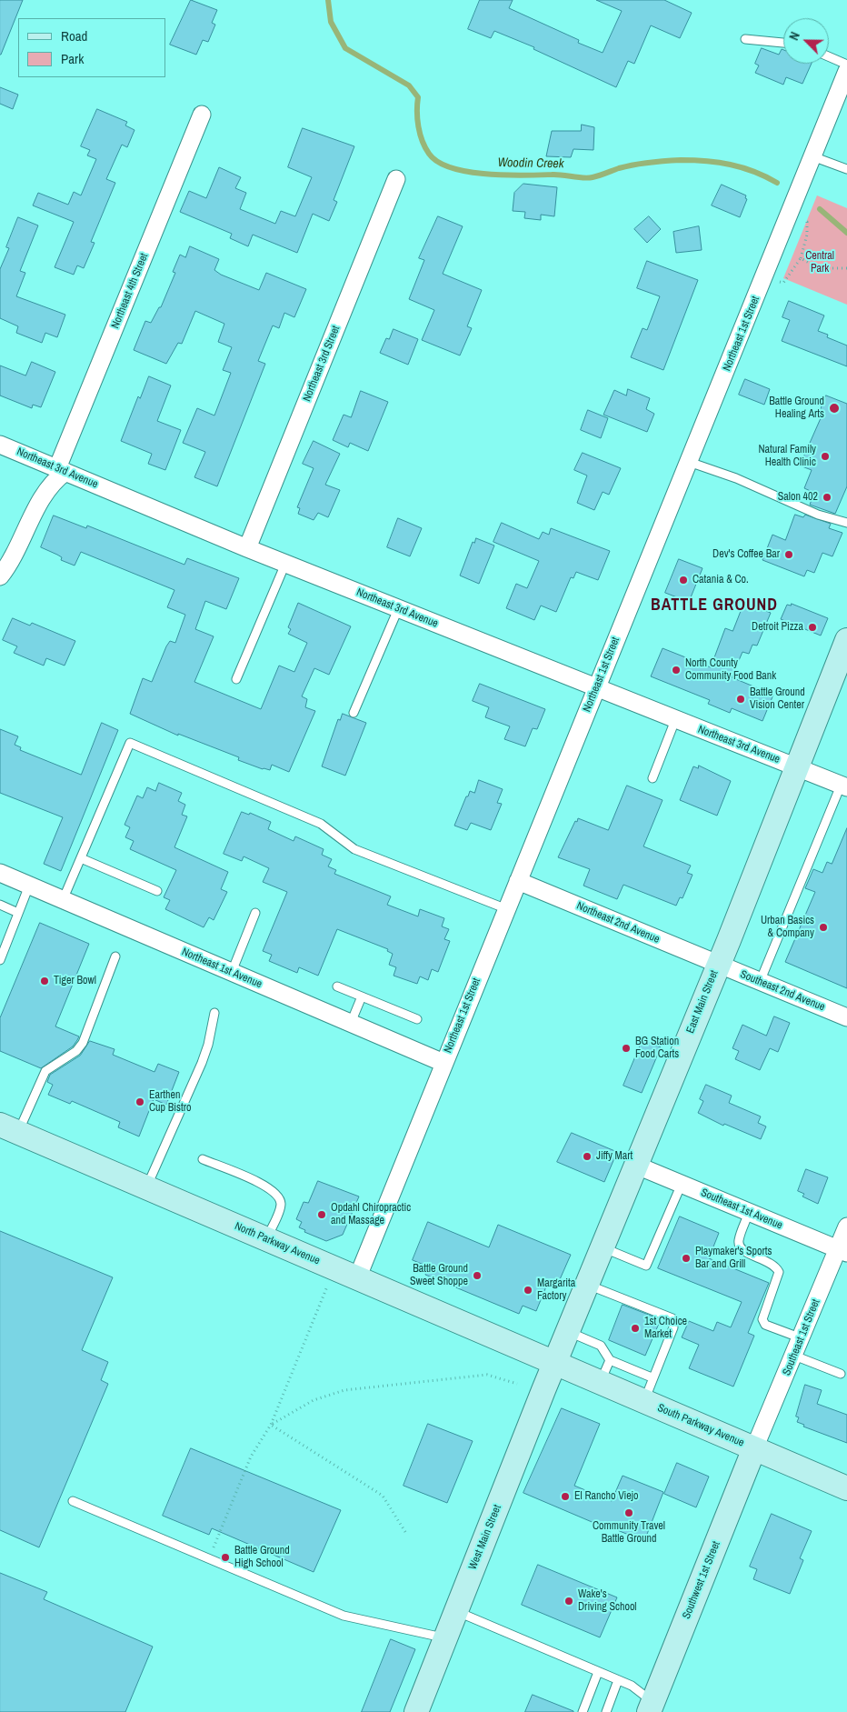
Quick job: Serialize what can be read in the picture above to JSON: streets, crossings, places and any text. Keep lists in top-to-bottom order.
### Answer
{
  "streets": {
    "main road": [
      "East Main Street",
      "North Parkway Avenue",
      "South Parkway Avenue",
      "West Main Street",
      "Southwest 1st Street"
    ],
    "street": [
      "Northeast 4th Street",
      "Northeast 1st Street",
      "Northeast 3rd Street",
      "Northeast 3rd Avenue",
      "Northeast 2nd Avenue",
      "Northeast 1st Avenue",
      "Southeast 2nd Avenue",
      "Southeast 1st Avenue",
      "Southeast 1st Street"
    ]
  },
  "crossings": [
    ["Northeast 4th Street", "Northeast 3rd Avenue"],
    ["Northeast 1st Street", "Northeast 3rd Avenue"],
    ["Northeast 1st Street", "Northeast 2nd Avenue"],
    ["Northeast 1st Street", "Northeast 1st Avenue"],
    ["Northeast 1st Street", "North Parkway Avenue"],
    ["Northeast 3rd Street", "Northeast 3rd Avenue"],
    ["Northeast 3rd Avenue", "East Main Street"],
    ["Northeast 2nd Avenue", "Southeast 2nd Avenue"],
    ["Northeast 2nd Avenue", "East Main Street"],
    ["Southeast 2nd Avenue", "East Main Street"],
    ["East Main Street", "Southeast 1st Avenue"],
    ["East Main Street", "North Parkway Avenue"],
    ["East Main Street", "South Parkway Avenue"],
    ["East Main Street", "West Main Street"],
    ["Southeast 1st Avenue", "Southeast 1st Street"],
    ["North Parkway Avenue", "South Parkway Avenue"],
    ["North Parkway Avenue", "West Main Street"],
    ["Southeast 1st Street", "South Parkway Avenue"],
    ["Southeast 1st Street", "Southwest 1st Street"],
    ["South Parkway Avenue", "West Main Street"],
    ["South Parkway Avenue", "Southwest 1st Street"]
  ],
  "districts": ["BATTLE GROUND"],
  "water": ["Woodin Creek"],
  "parks": ["Central Park"],
  "places": [
    "Battle Ground Healing Arts",
    "Natural Family Health Clinic",
    "Salon 402",
    "Dev's Coffee Bar",
    "Catania & Co.",
    "Detroit Pizza",
    "North County Community Food Bank",
    "Battle Ground Vision Center",
    "Urban Basics & Company",
    "Tiger Bowl",
    "BG Station Food Carts",
    "Earthen Cup Bistro",
    "Jiffy Mart",
    "Opdahl Chiropractic and Massage",
    "Playmaker's Sports Bar and Grill",
    "Battle Ground Sweet Shoppe",
    "Margarita Factory",
    "1st Choice Market",
    "El Rancho Viejo",
    "Community Travel Battle Ground",
    "Battle Ground High School",
    "Wake's Driving School"
  ],
  "legend": ["Road", "Park"],
  "north": "top left"
}
